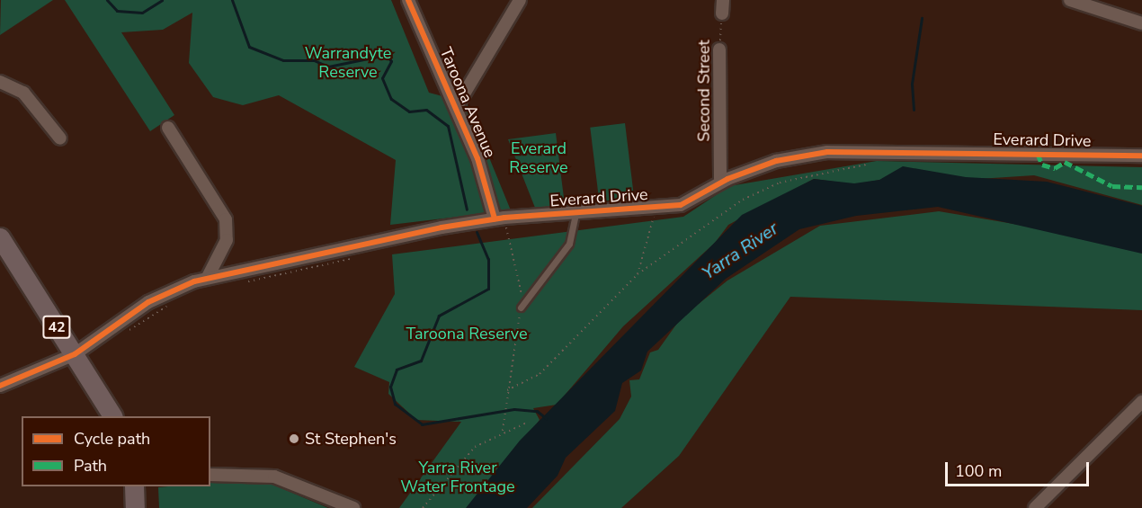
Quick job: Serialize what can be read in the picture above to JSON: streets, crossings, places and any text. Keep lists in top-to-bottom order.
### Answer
{
  "streets": {
    "main road": ["42"],
    "street": ["Second Street", "Taroona Avenue", "Everard Drive"]
  },
  "crossings": [
    ["Second Street", "Everard Drive"],
    ["Taroona Avenue", "Everard Drive"],
    ["Everard Drive", "42"]
  ],
  "water": ["Yarra River"],
  "parks": [
    "Warrandyte Reserve",
    "Everard Reserve",
    "Taroona Reserve",
    "Yarra River Water Frontage"
  ],
  "places": ["St Stephen's"],
  "legend": ["Cycle path", "Path"],
  "scale_bar": "100 m"
}
